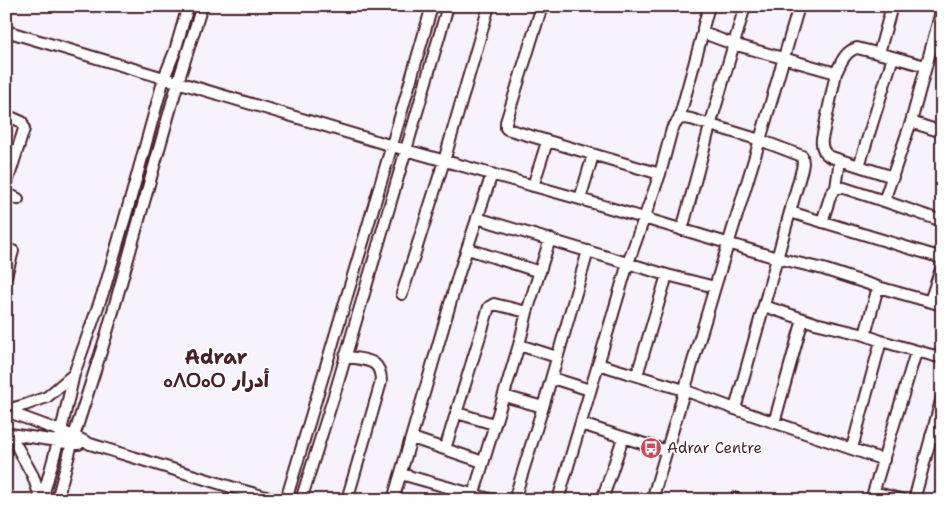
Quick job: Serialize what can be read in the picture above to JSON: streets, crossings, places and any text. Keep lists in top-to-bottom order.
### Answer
{
  "districts": ["Adrar ⴰⴷⵔⴰⵔ أدرار"],
  "places": {
    "bus stop": ["Adrar Centre"]
  }
}
